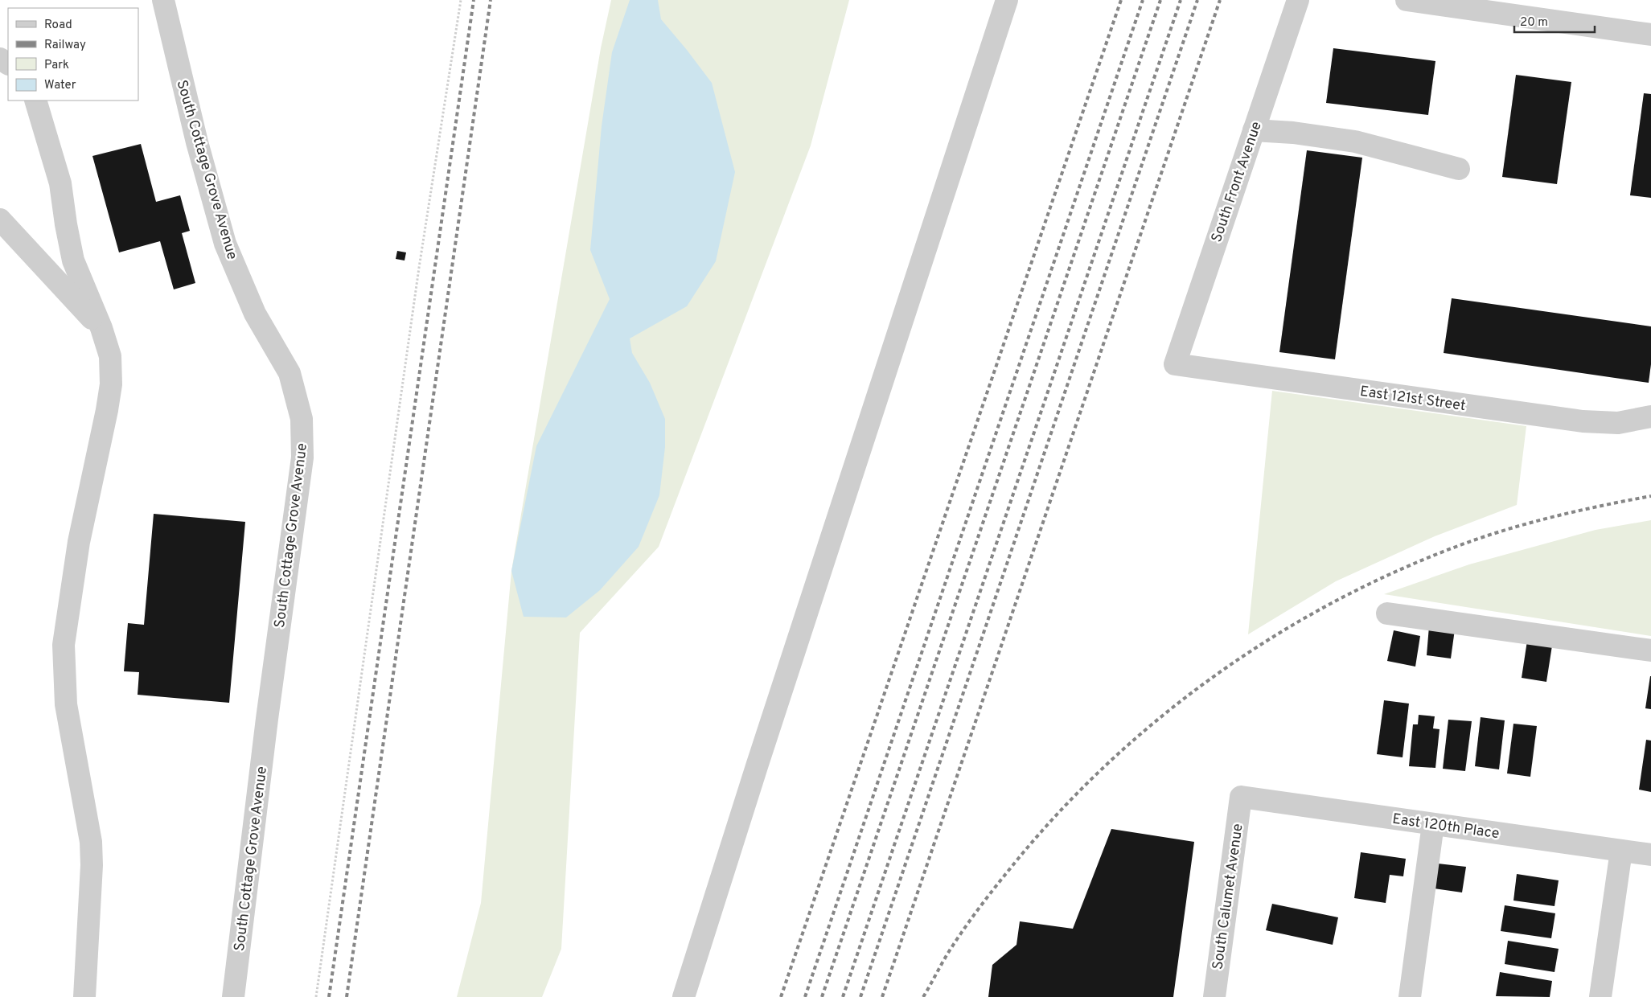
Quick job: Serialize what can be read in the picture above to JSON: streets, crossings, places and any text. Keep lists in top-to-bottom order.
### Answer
{
  "streets": {
    "street": [
      "South Cottage Grove Avenue",
      "South Front Avenue",
      "East 121st Street",
      "East 120th Place",
      "South Calumet Avenue"
    ]
  },
  "crossings": [
    ["South Front Avenue", "East 121st Street"],
    ["East 120th Place", "South Calumet Avenue"]
  ],
  "legend": [
    "Road",
    "Railway",
    "Park",
    "Water"
  ],
  "scale_bar": "20 m"
}
